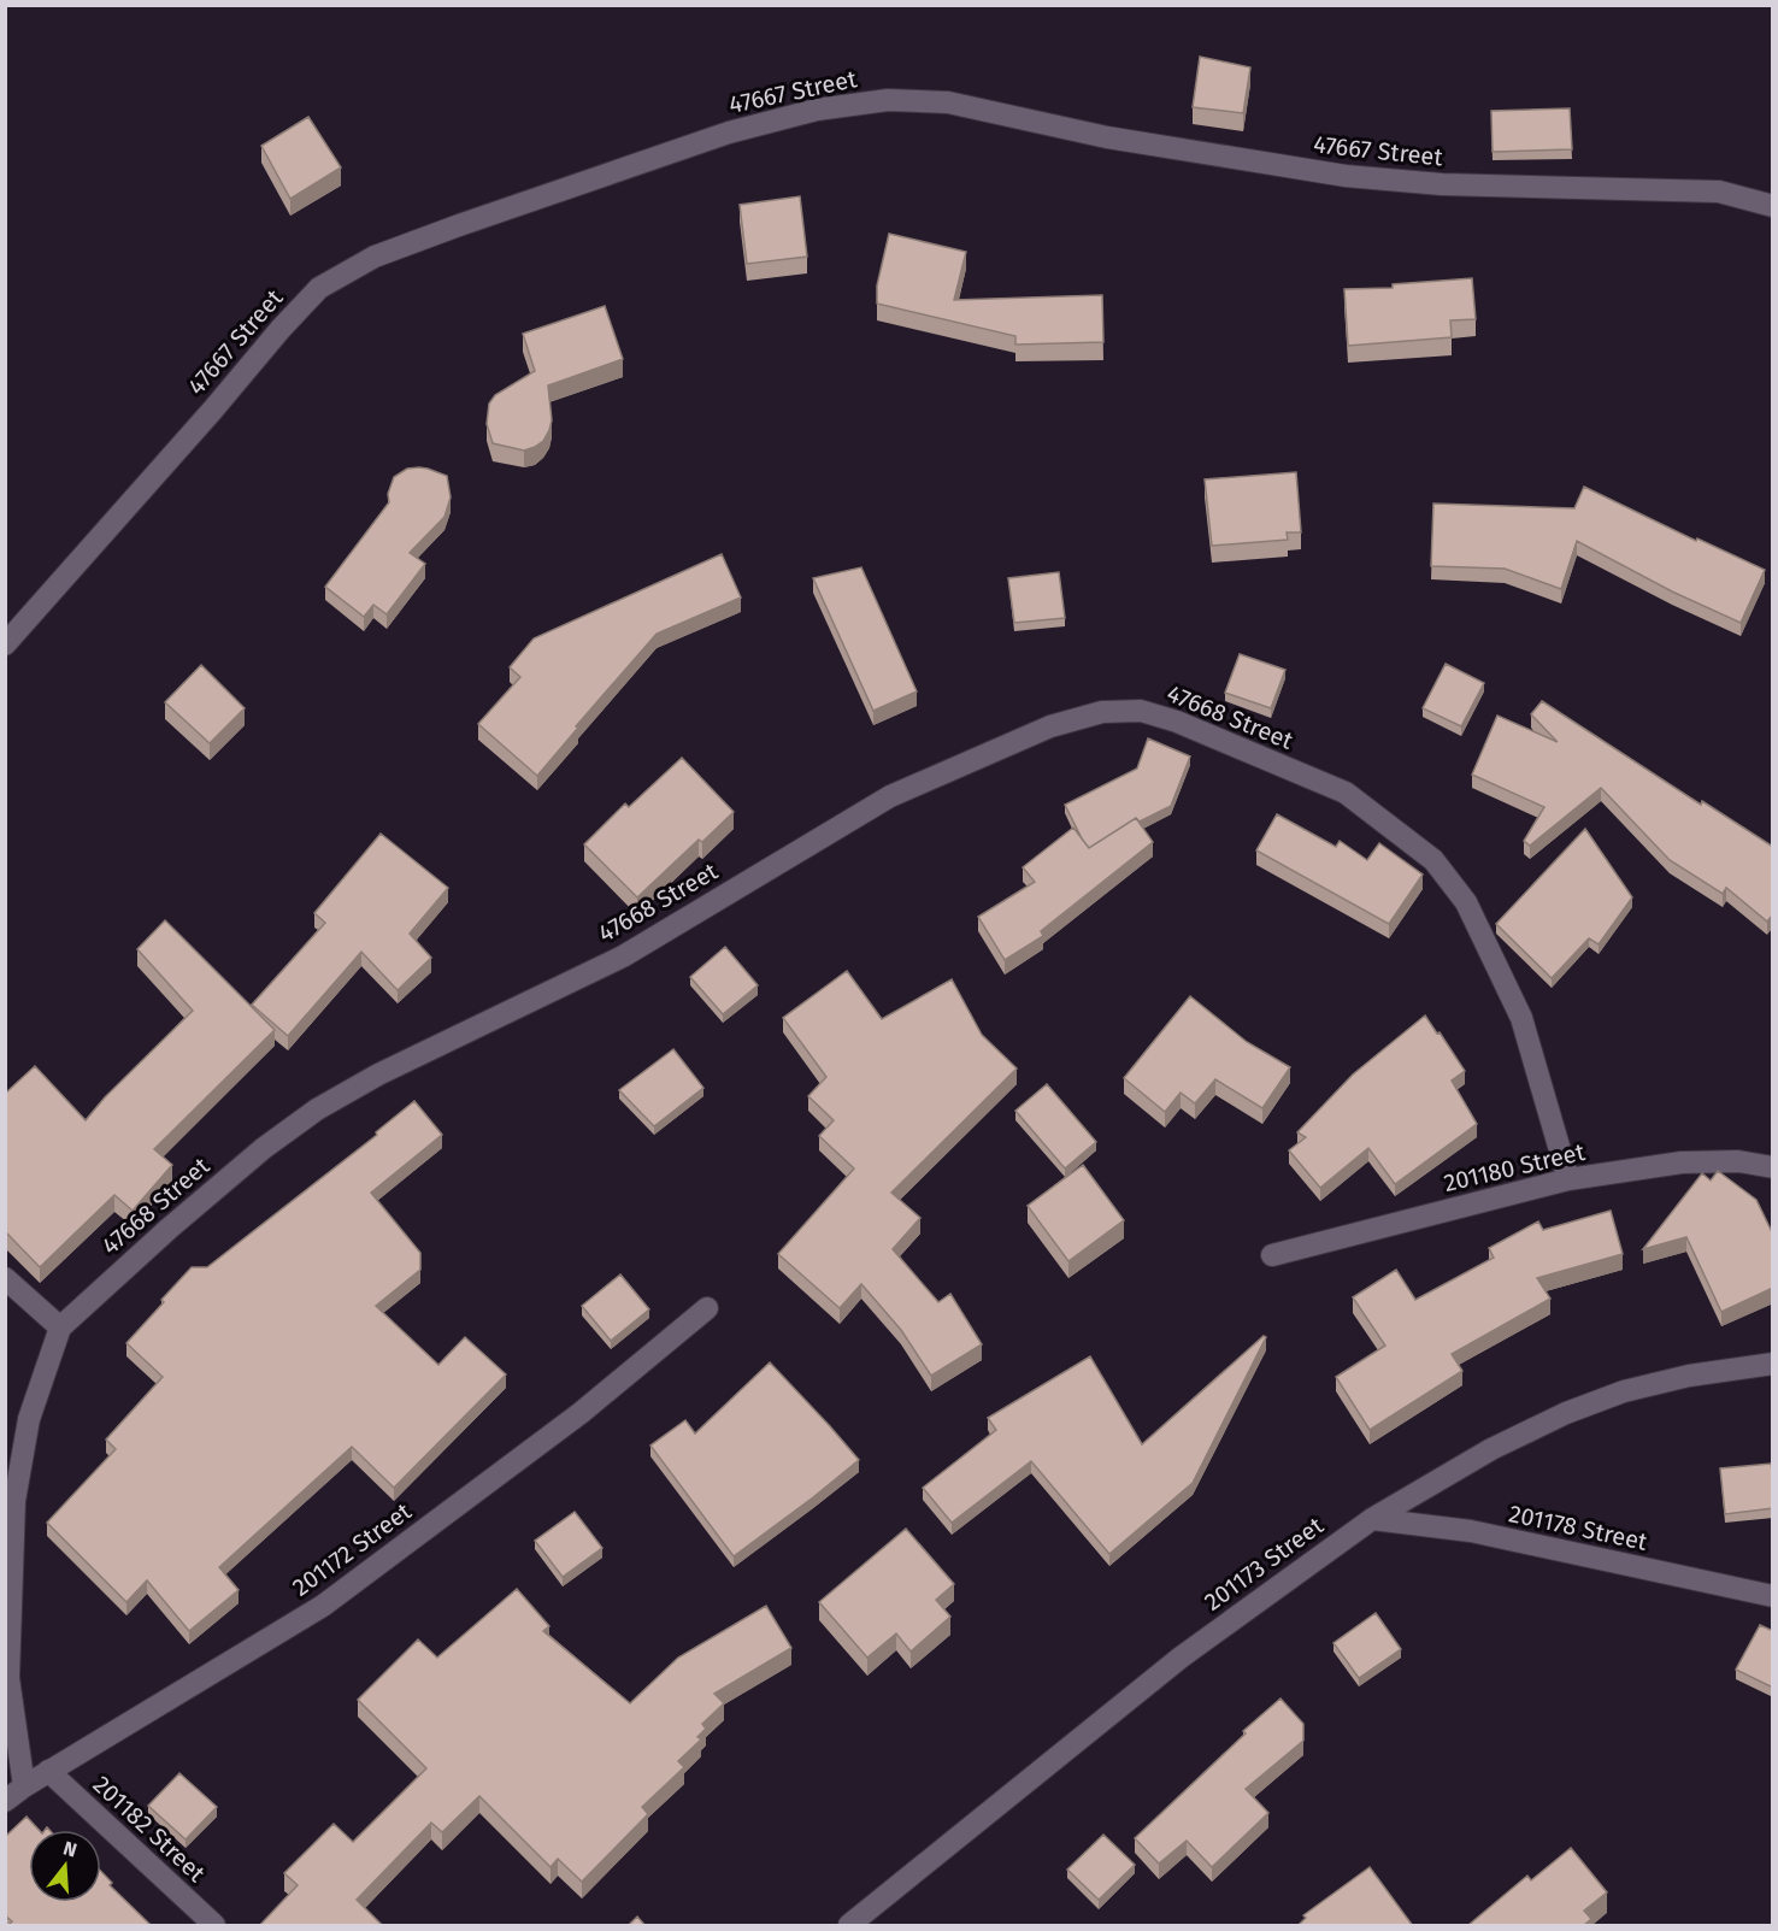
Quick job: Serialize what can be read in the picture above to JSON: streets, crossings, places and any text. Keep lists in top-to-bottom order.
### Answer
{
  "streets": {
    "street": [
      "47667 Street",
      "47668 Street",
      "201180 Street",
      "201178 Street",
      "201172 Street",
      "201173 Street",
      "201182 Street"
    ]
  },
  "crossings": [
    ["47668 Street", "201180 Street"],
    ["47668 Street", "201172 Street"],
    ["201178 Street", "201173 Street"],
    ["201172 Street", "201182 Street"]
  ],
  "north": "top"
}
